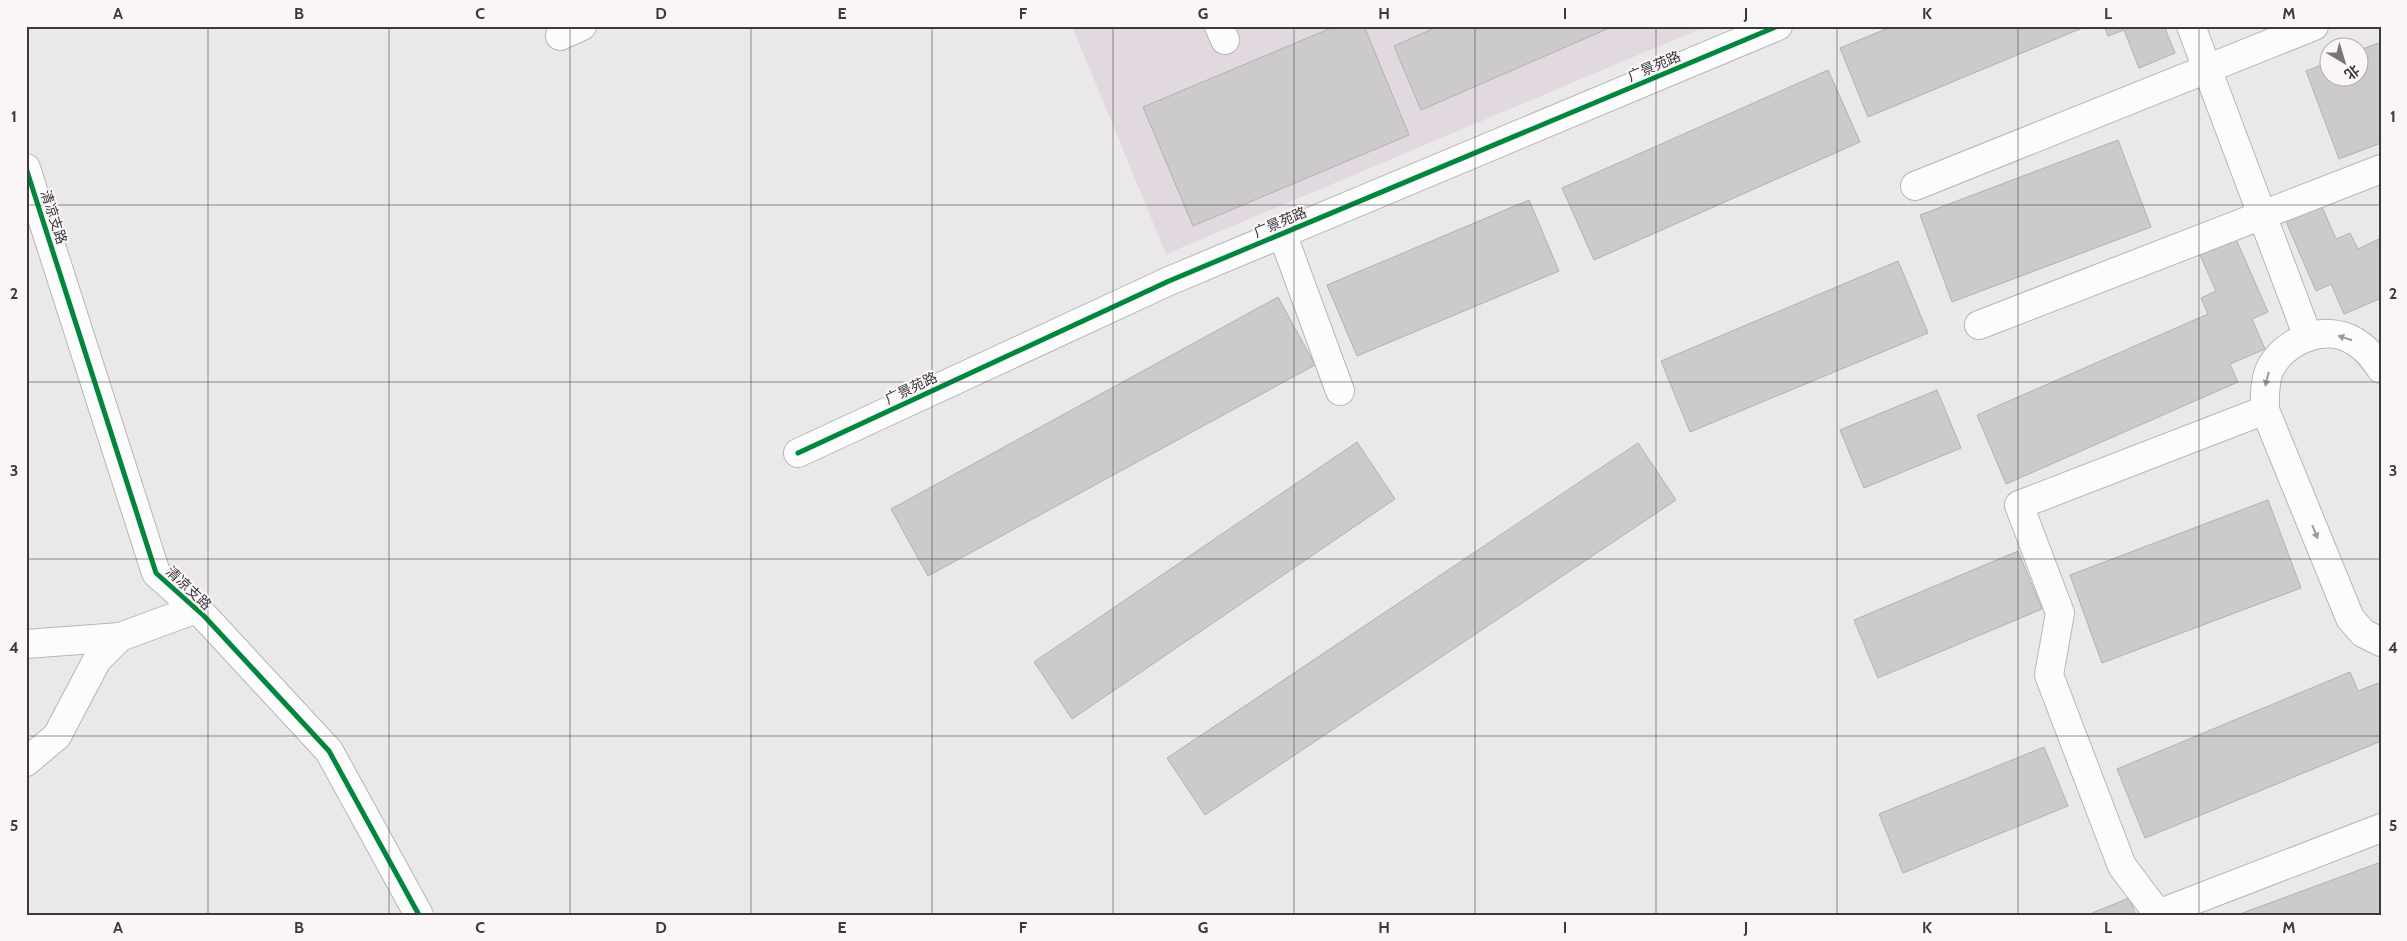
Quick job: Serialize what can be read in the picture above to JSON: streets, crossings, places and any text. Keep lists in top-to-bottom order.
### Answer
{
  "streets": {
    "street": ["广景苑路", "清凉支路"]
  },
  "north": "bottom right",
  "grid": {
    "columns": [
      "A",
      "B",
      "C",
      "D",
      "E",
      "F",
      "G",
      "H",
      "I",
      "J",
      "K",
      "L",
      "M"
    ],
    "rows": [
      "1",
      "2",
      "3",
      "4",
      "5"
    ]
  }
}
